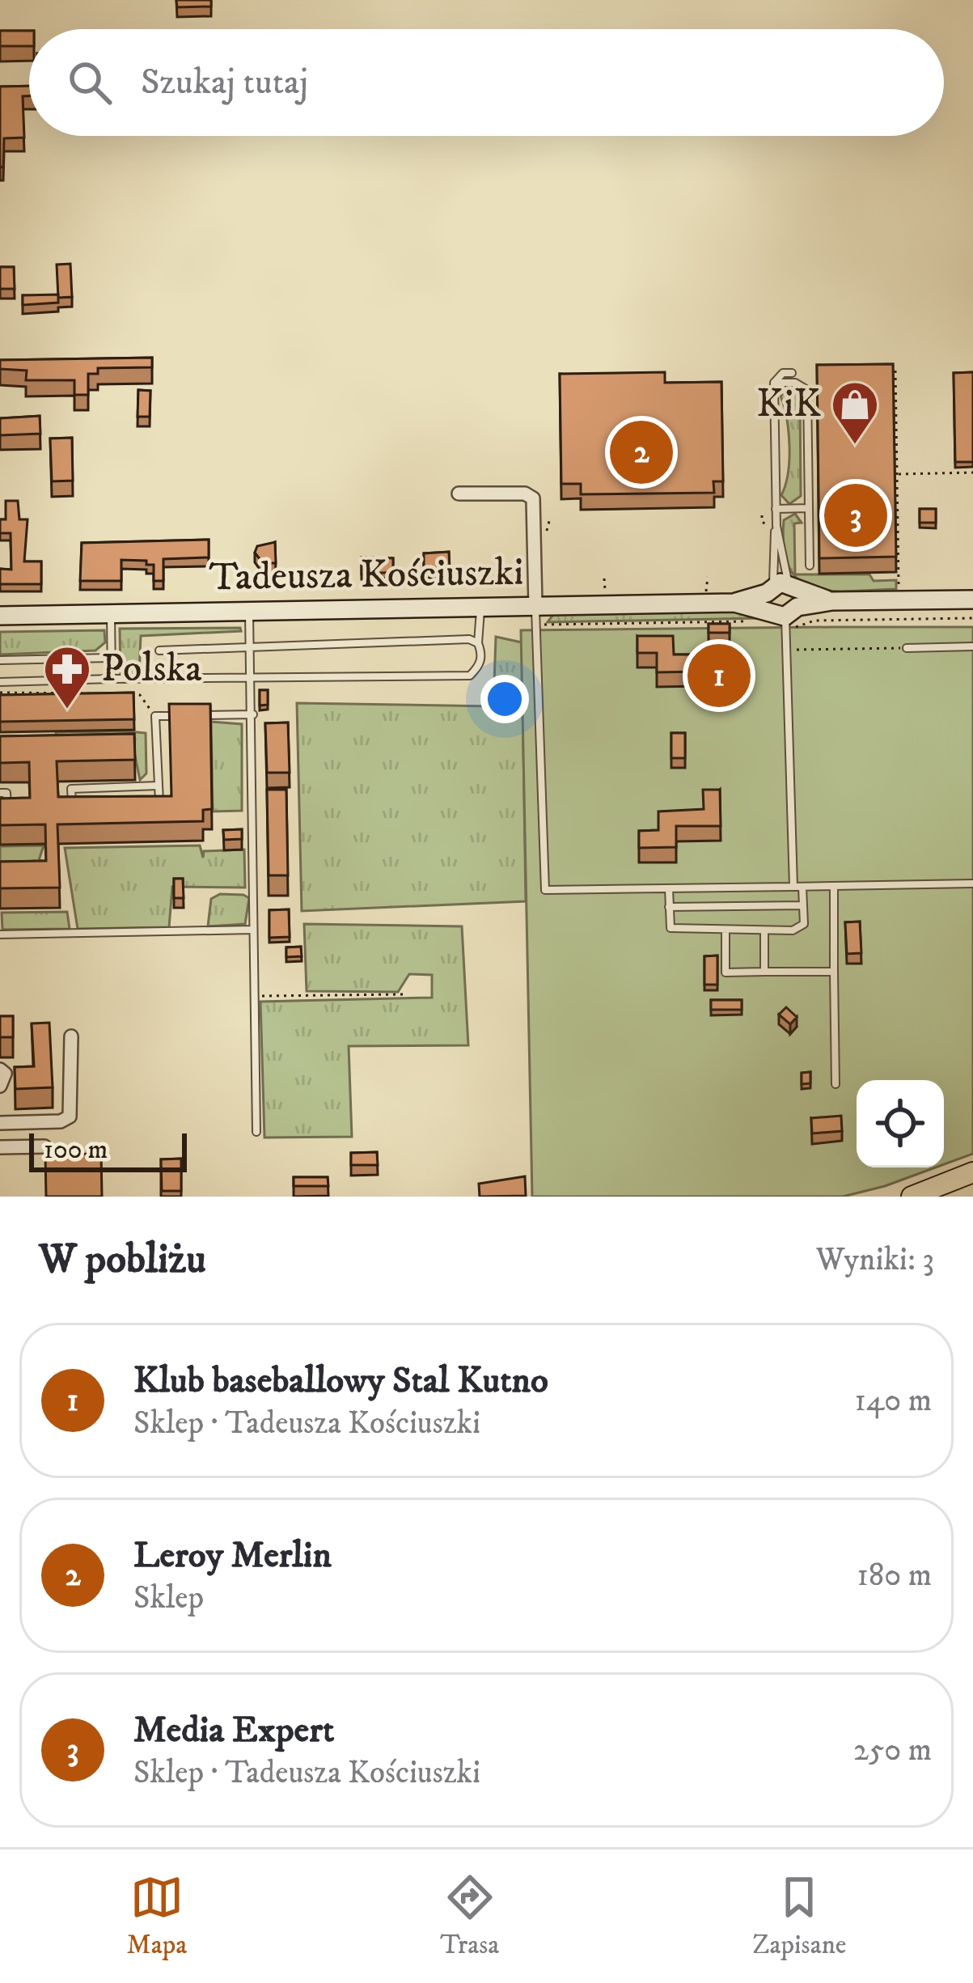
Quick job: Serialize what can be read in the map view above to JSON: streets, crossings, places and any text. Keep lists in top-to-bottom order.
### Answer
{
  "streets": {
    "street": ["Tadeusza Kościuszki"]
  },
  "places": {
    "shop": ["KiK"],
    "pharmacy": ["Polska"]
  },
  "scale_bar": "100 m",
  "page": {
    "search": "Szukaj tutaj",
    "pins": ["2", "3", "1"],
    "scale": "100 m",
    "heading": ["W pobliżu", "Wyniki: 3"],
    "list": [
      {
        "mark": "1",
        "name": "Klub baseballowy Stal Kutno",
        "note": "Sklep · Tadeusza Kościuszki",
        "value": "140 m"
      },
      {
        "mark": "2",
        "name": "Leroy Merlin",
        "note": "Sklep",
        "value": "180 m"
      },
      {
        "mark": "3",
        "name": "Media Expert",
        "note": "Sklep · Tadeusza Kościuszki",
        "value": "250 m"
      }
    ],
    "nav": ["Mapa", "Trasa", "Zapisane"]
  }
}
